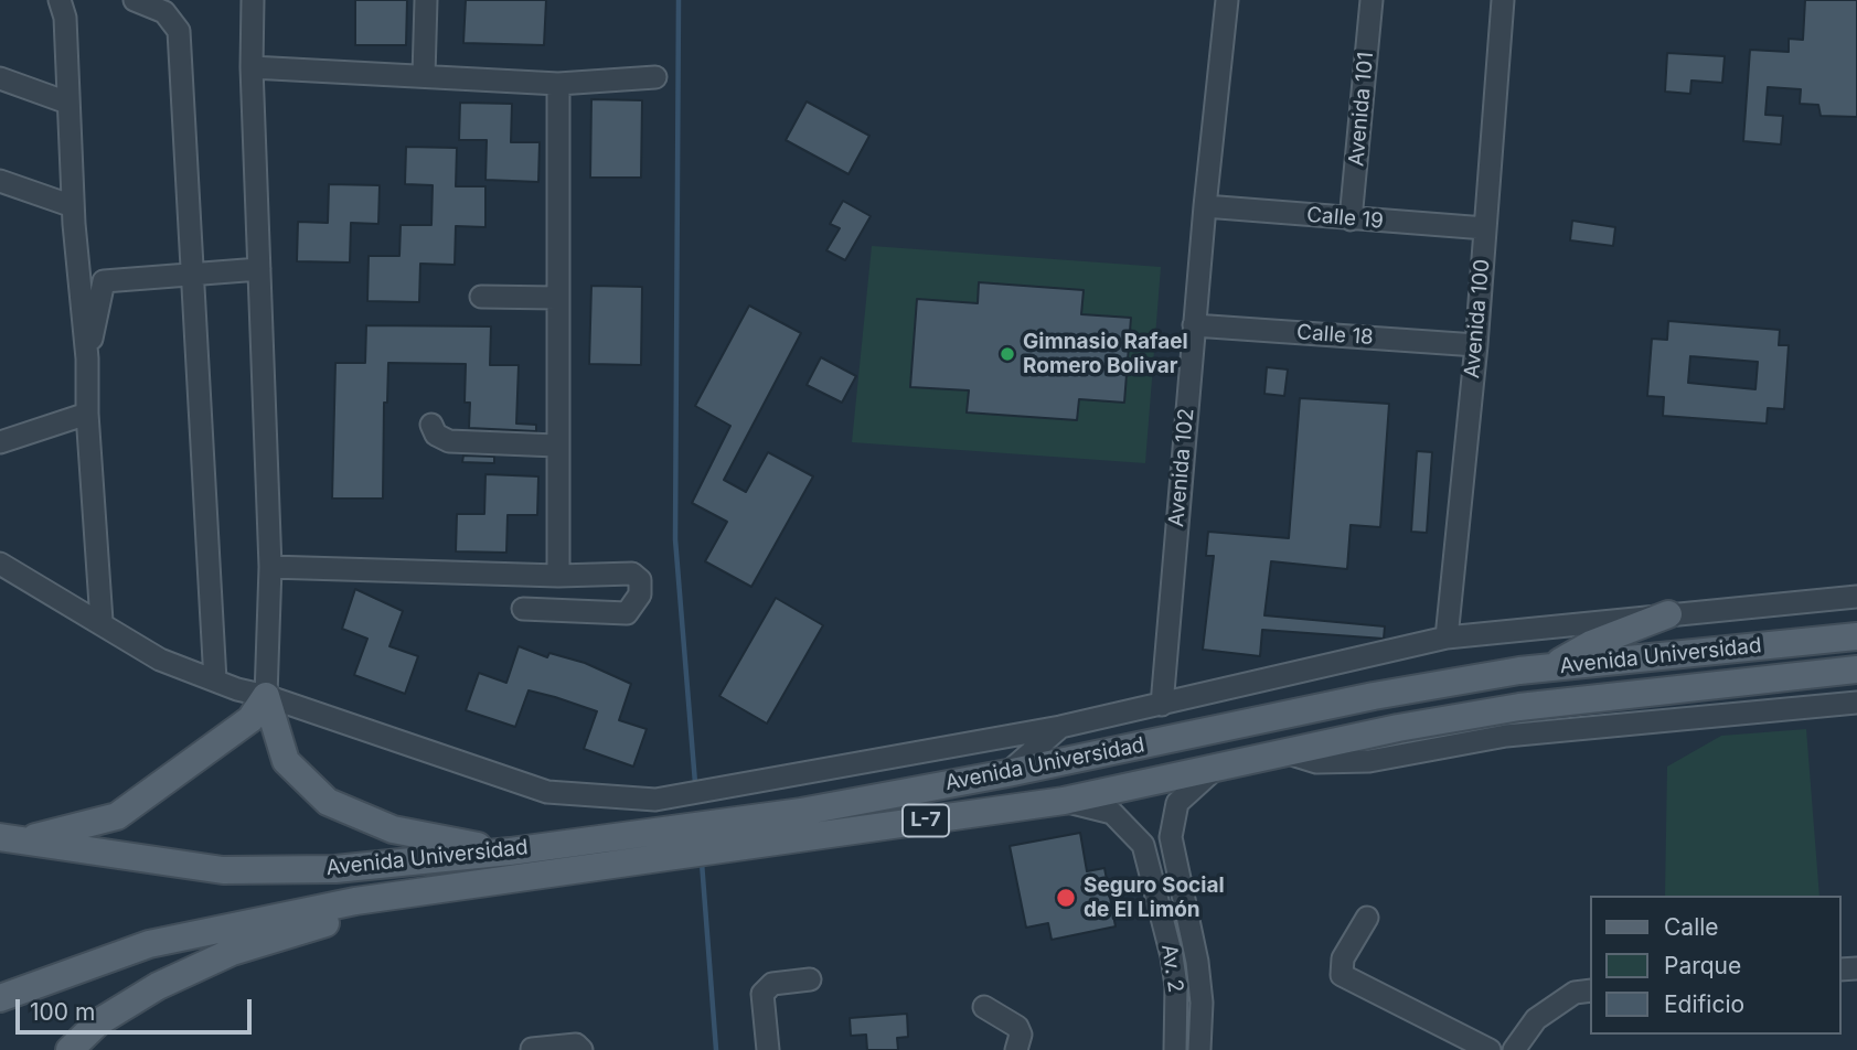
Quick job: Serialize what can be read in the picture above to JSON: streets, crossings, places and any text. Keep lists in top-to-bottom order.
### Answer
{
  "streets": {
    "main road": ["Avenida Universidad", "L-7"],
    "street": [
      "Avenida 101",
      "Calle 19",
      "Avenida 100",
      "Calle 18",
      "Avenida 102",
      "Av. 2"
    ]
  },
  "crossings": [
    ["Avenida 101", "Calle 19"],
    ["Calle 19", "Avenida 100"],
    ["Calle 19", "Avenida 102"],
    ["Avenida 100", "Calle 18"],
    ["Avenida 100", "Avenida Universidad"],
    ["Calle 18", "Avenida 102"],
    ["Avenida 102", "Avenida Universidad"],
    ["Avenida Universidad", "Av. 2"]
  ],
  "places": ["Gimnasio Rafael Romero Bolivar", "Seguro Social de El Limón"],
  "legend": ["Calle", "Parque", "Edificio"],
  "scale_bar": "100 m"
}
